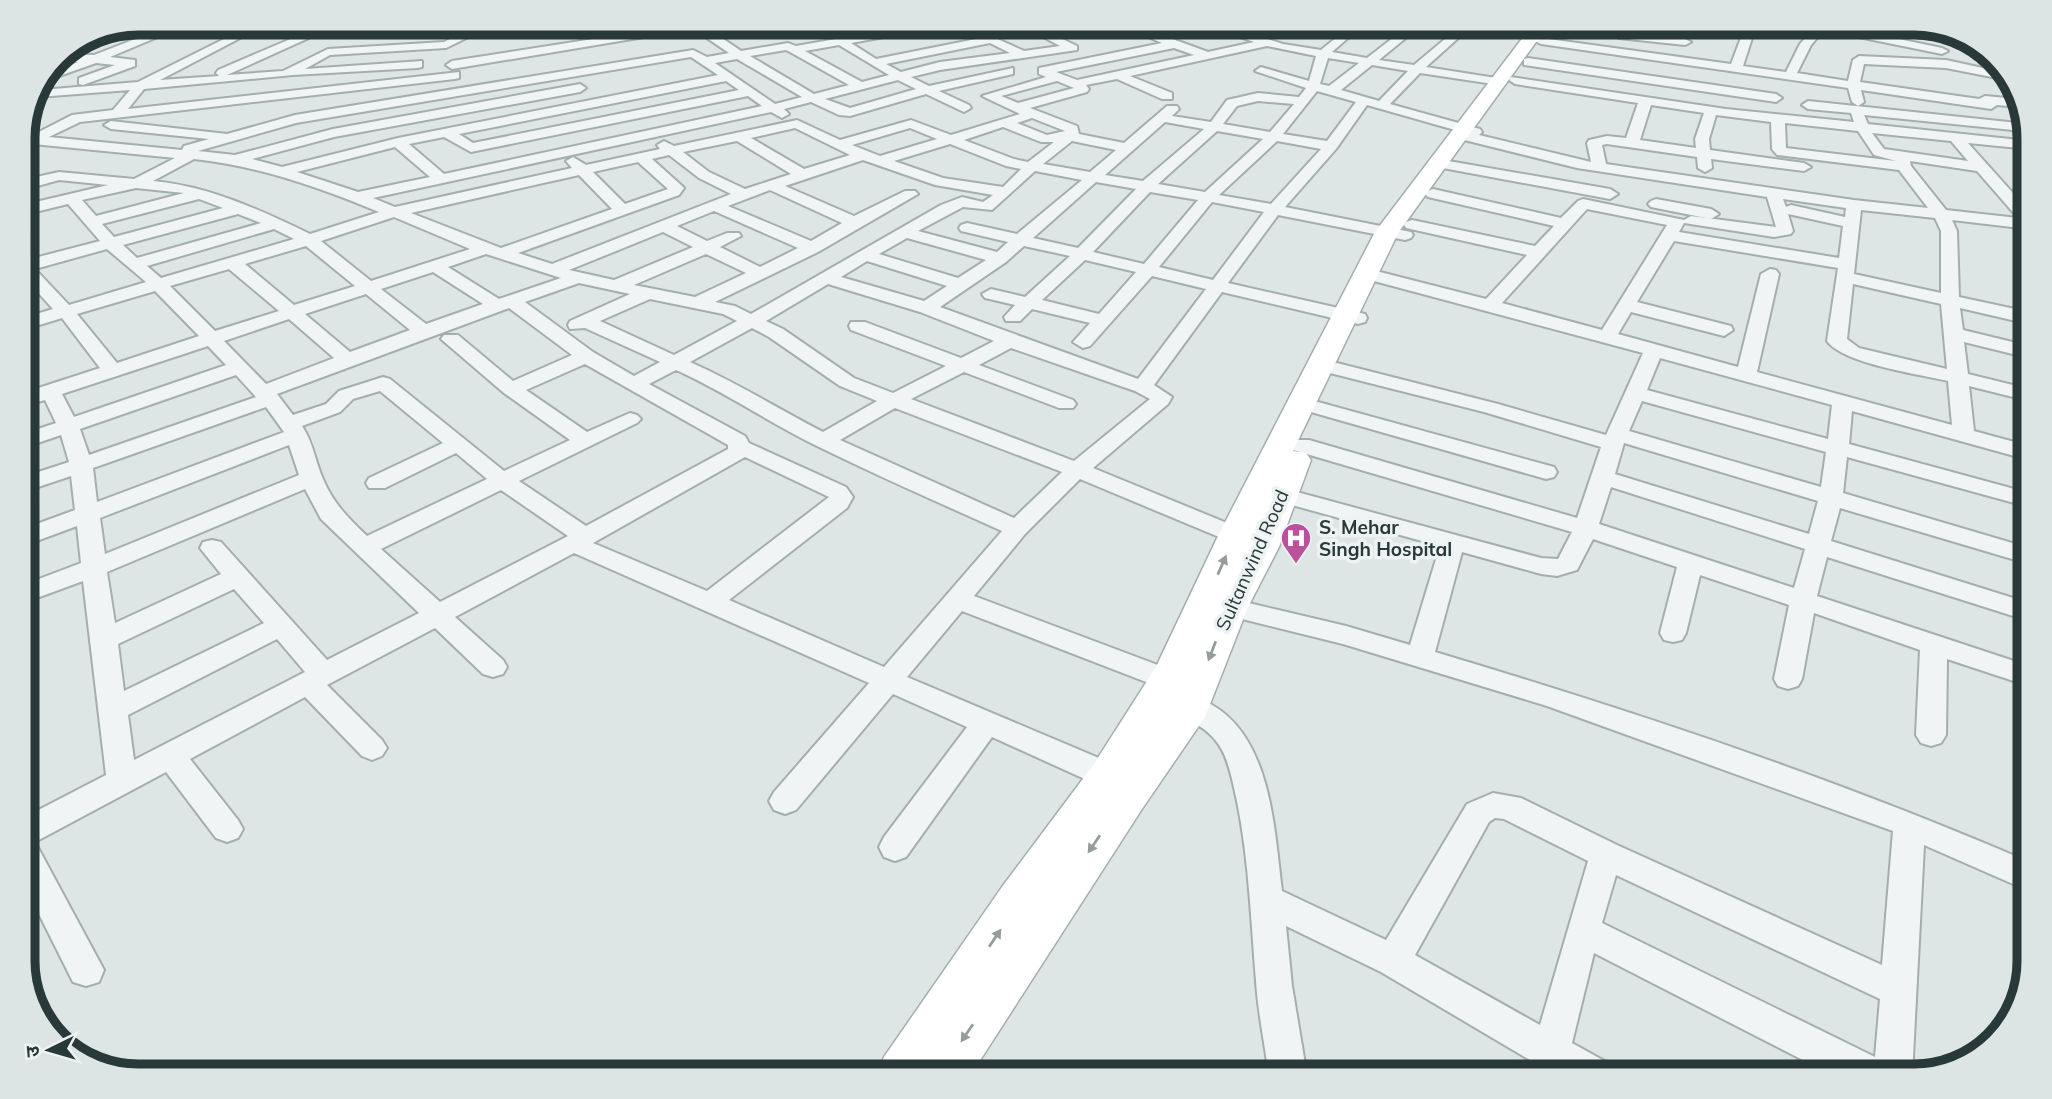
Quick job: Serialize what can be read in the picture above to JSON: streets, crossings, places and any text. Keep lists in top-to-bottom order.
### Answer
{
  "streets": {
    "main road": ["Sultanwind Road"]
  },
  "places": {
    "hospital": ["S. Mehar Singh Hospital"]
  },
  "north": "left"
}
